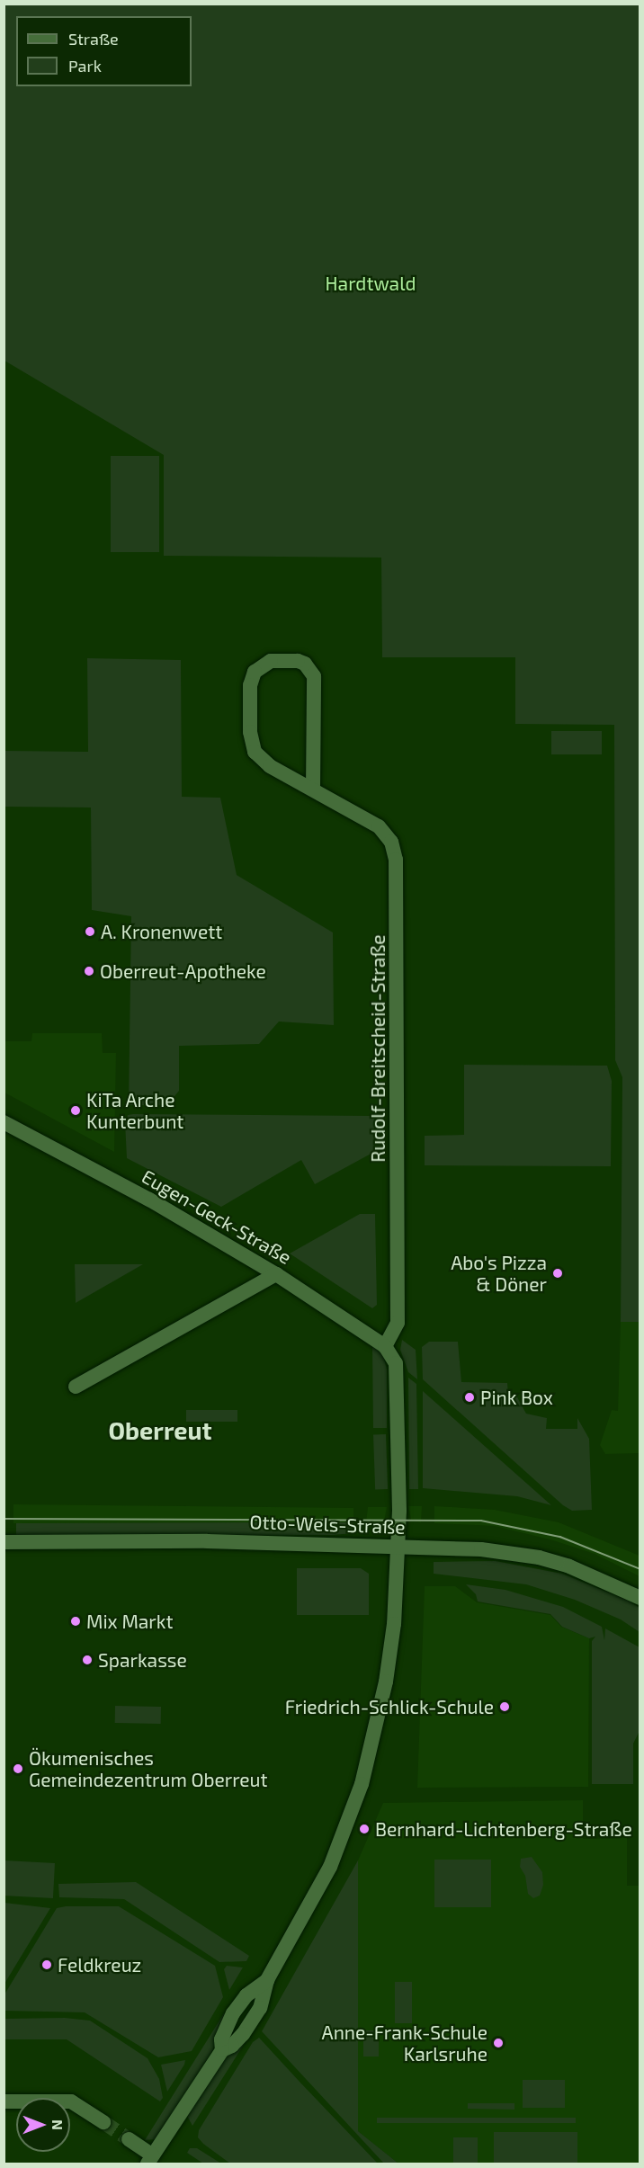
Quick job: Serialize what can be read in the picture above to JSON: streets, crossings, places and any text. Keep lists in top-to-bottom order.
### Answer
{
  "streets": {
    "street": ["Rudolf-Breitscheid-Straße", "Eugen-Geck-Straße", "Otto-Wels-Straße"]
  },
  "crossings": [
    ["Rudolf-Breitscheid-Straße", "Eugen-Geck-Straße"],
    ["Eugen-Geck-Straße", "Otto-Wels-Straße"]
  ],
  "districts": ["Oberreut"],
  "parks": ["Hardtwald"],
  "places": [
    "A. Kronenwett",
    "Oberreut-Apotheke",
    "KiTa Arche Kunterbunt",
    "Abo's Pizza & Döner",
    "Pink Box",
    "Mix Markt",
    "Sparkasse",
    "Friedrich-Schlick-Schule",
    "Ökumenisches Gemeindezentrum Oberreut",
    "Bernhard-Lichtenberg-Straße",
    "Feldkreuz",
    "Anne-Frank-Schule Karlsruhe"
  ],
  "legend": ["Straße", "Park"],
  "north": "right"
}
